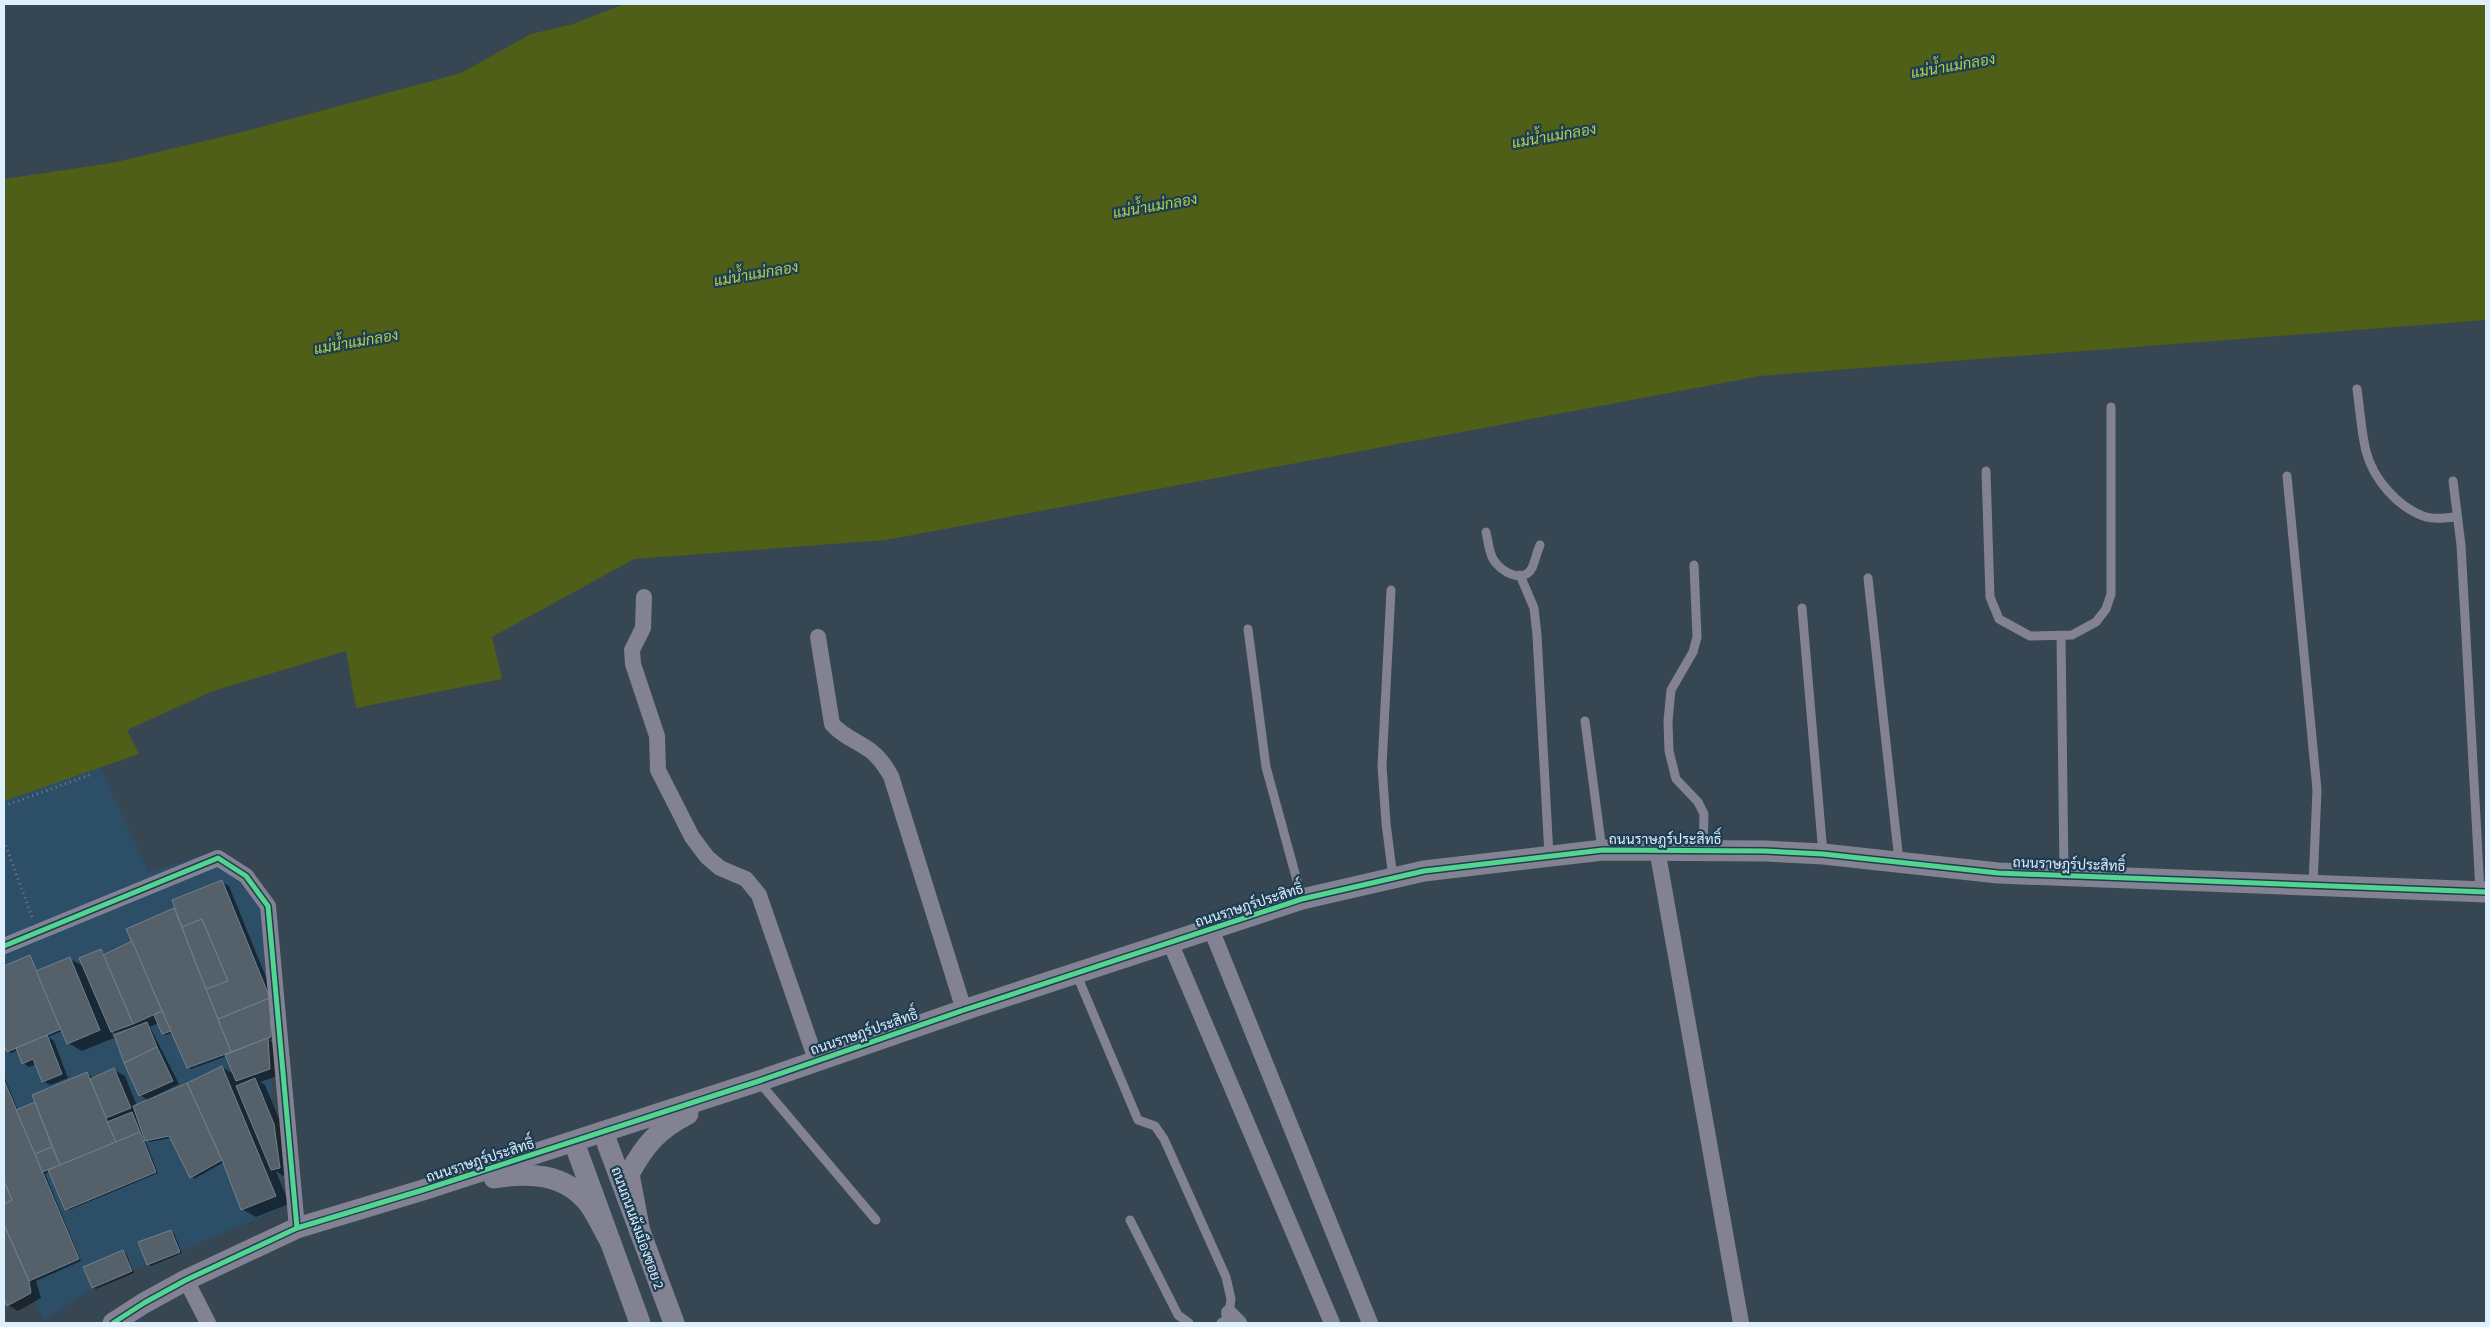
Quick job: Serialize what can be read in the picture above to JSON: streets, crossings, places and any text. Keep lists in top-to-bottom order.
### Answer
{
  "streets": {
    "street": ["ถนนราษฎร์ประสิทธิ์", "ถนนถนนผังเมืองซอย 2"]
  },
  "crossings": [
    ["ถนนราษฎร์ประสิทธิ์", "ถนนถนนผังเมืองซอย 2"]
  ],
  "water": ["แม่น้ำแม่กลอง"]
}
